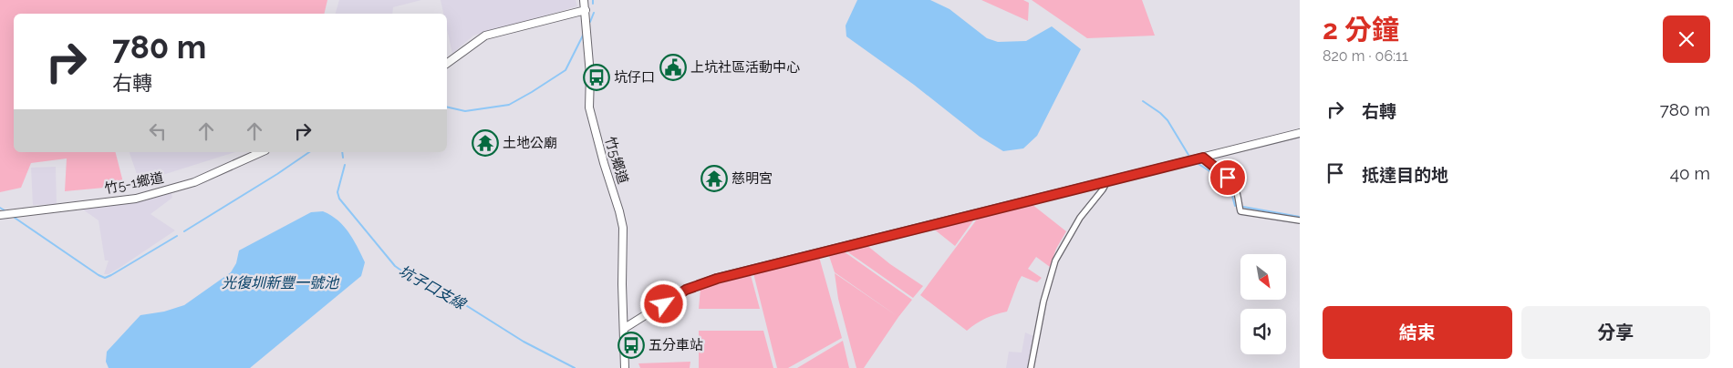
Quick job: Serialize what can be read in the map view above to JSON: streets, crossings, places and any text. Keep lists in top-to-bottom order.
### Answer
{
  "streets": {
    "street": ["竹5鄉道", "竹5-1鄉道"]
  },
  "water": ["光復圳新豐一號池", "坑子口支線"],
  "places": {
    "public building": ["上坑社區活動中心"],
    "bus stop": ["坑仔口", "五分車站"],
    "temple": ["土地公廟", "慈明宮"]
  },
  "north": "bottom right",
  "page": {
    "heading": ["2 分鐘", "820 m · 06:11"],
    "turn": ["780 m", "右轉"],
    "list": [
      {
        "name": "右轉",
        "value": "780 m"
      },
      {
        "name": "抵達目的地",
        "value": "40 m"
      }
    ],
    "buttons": ["結束", "分享"]
  }
}
